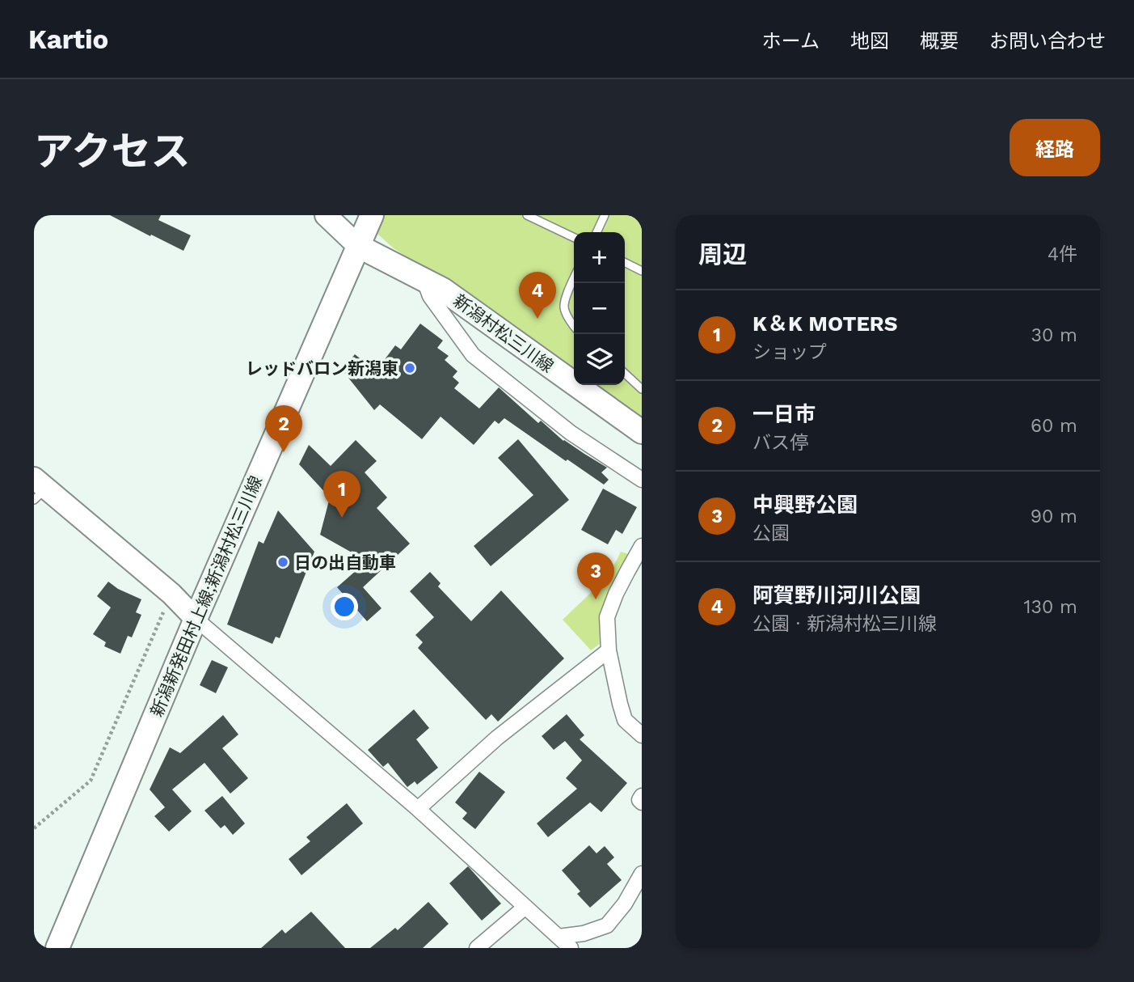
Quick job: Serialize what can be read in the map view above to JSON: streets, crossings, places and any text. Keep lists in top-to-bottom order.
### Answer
{
  "streets": {
    "main road": ["新潟村松三川線", "新潟新発田村上線;新潟村松三川線"]
  },
  "crossings": [
    ["新潟村松三川線", "新潟新発田村上線;新潟村松三川線"]
  ],
  "places": ["レッドバロン新潟東", "日の出自動車"],
  "page": {
    "header": "Kartio",
    "nav": [
      "ホーム",
      "地図",
      "概要",
      "お問い合わせ"
    ],
    "title": "アクセス",
    "buttons": "経路",
    "heading": ["周辺", "4件"],
    "map_buttons": ["+", "−"],
    "pins": [
      "4",
      "2",
      "1",
      "3"
    ],
    "list": [
      {
        "mark": "1",
        "name": "K＆K MOTERS",
        "note": "ショップ",
        "value": "30 m"
      },
      {
        "mark": "2",
        "name": "一日市",
        "note": "バス停",
        "value": "60 m"
      },
      {
        "mark": "3",
        "name": "中興野公園",
        "note": "公園",
        "value": "90 m"
      },
      {
        "mark": "4",
        "name": "阿賀野川河川公園",
        "note": "公園 · 新潟村松三川線",
        "value": "130 m"
      }
    ]
  }
}
